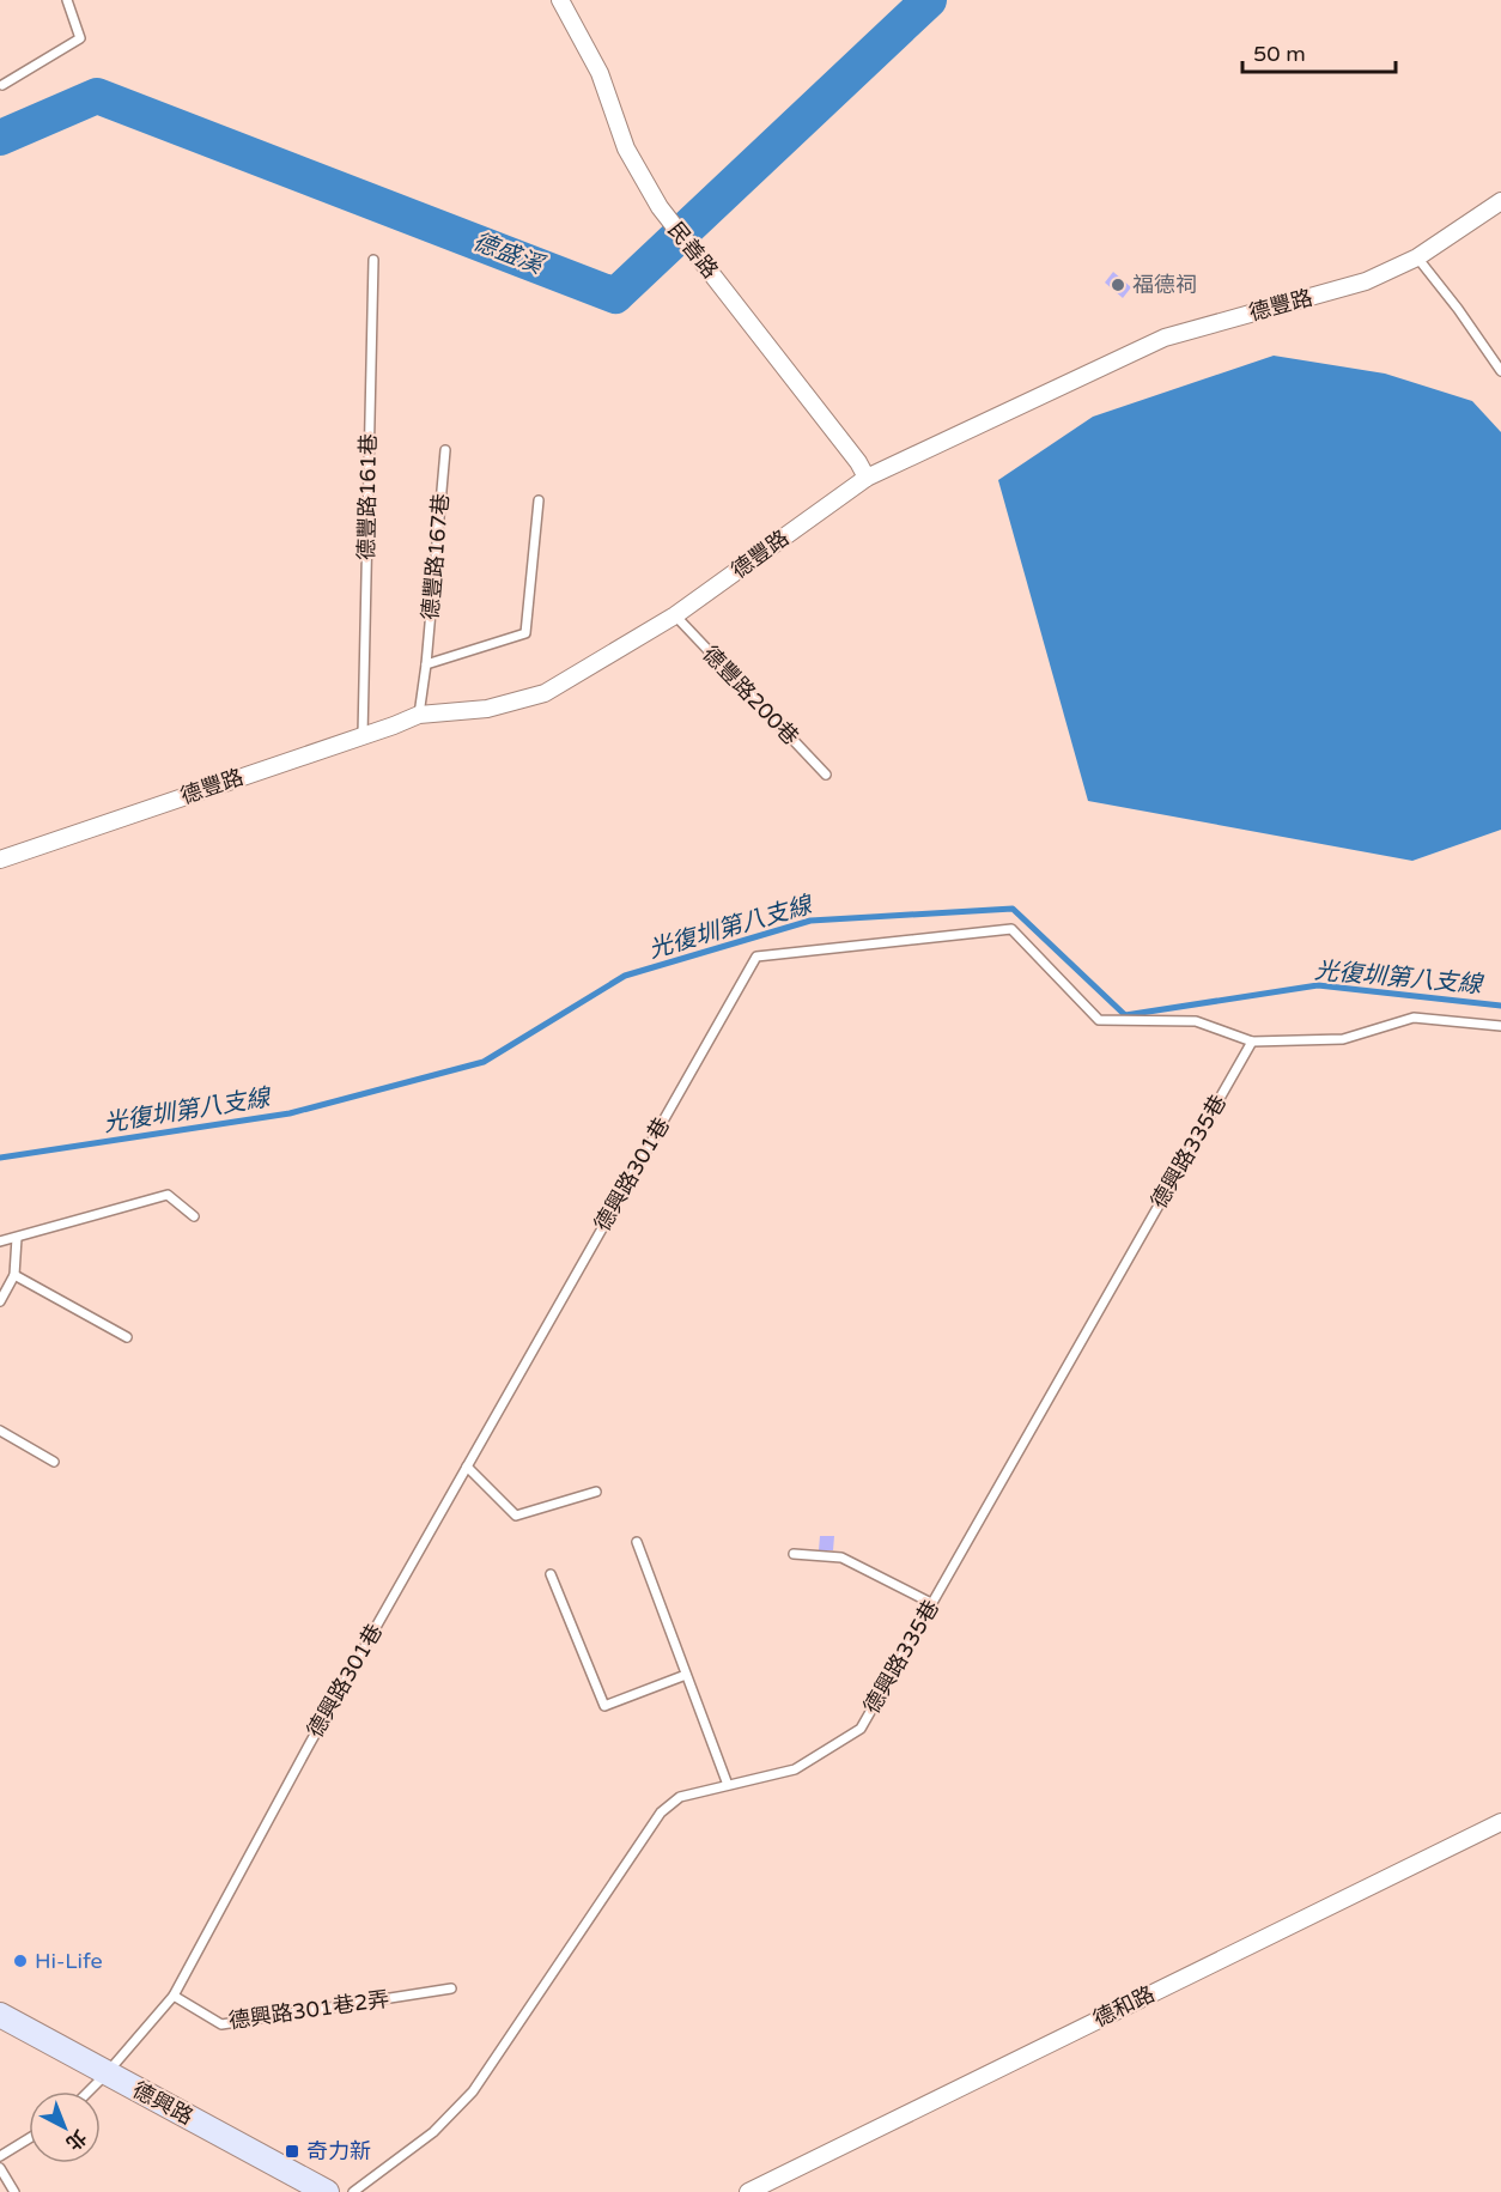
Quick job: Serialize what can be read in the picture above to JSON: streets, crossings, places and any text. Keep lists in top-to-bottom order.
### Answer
{
  "streets": {
    "main road": ["德興路"],
    "street": ["民善路", "德豐路", "德和路"],
    "lane": [
      "德豐路161巷",
      "德豐路167巷",
      "德豐路200巷",
      "德興路335巷",
      "德興路301巷",
      "德興路301巷2弄"
    ]
  },
  "crossings": [
    ["民善路", "德豐路"],
    ["德豐路", "德豐路161巷"],
    ["德豐路", "德豐路167巷"],
    ["德豐路", "德豐路200巷"],
    ["德興路335巷", "德興路301巷"],
    ["德興路301巷", "德興路301巷2弄"],
    ["德興路301巷", "德興路"]
  ],
  "water": ["德盛溪", "光復圳第八支線"],
  "places": {
    "other": ["福德祠", "Hi-Life"],
    "transit": ["奇力新"]
  },
  "scale_bar": "50 m",
  "north": "bottom right"
}
